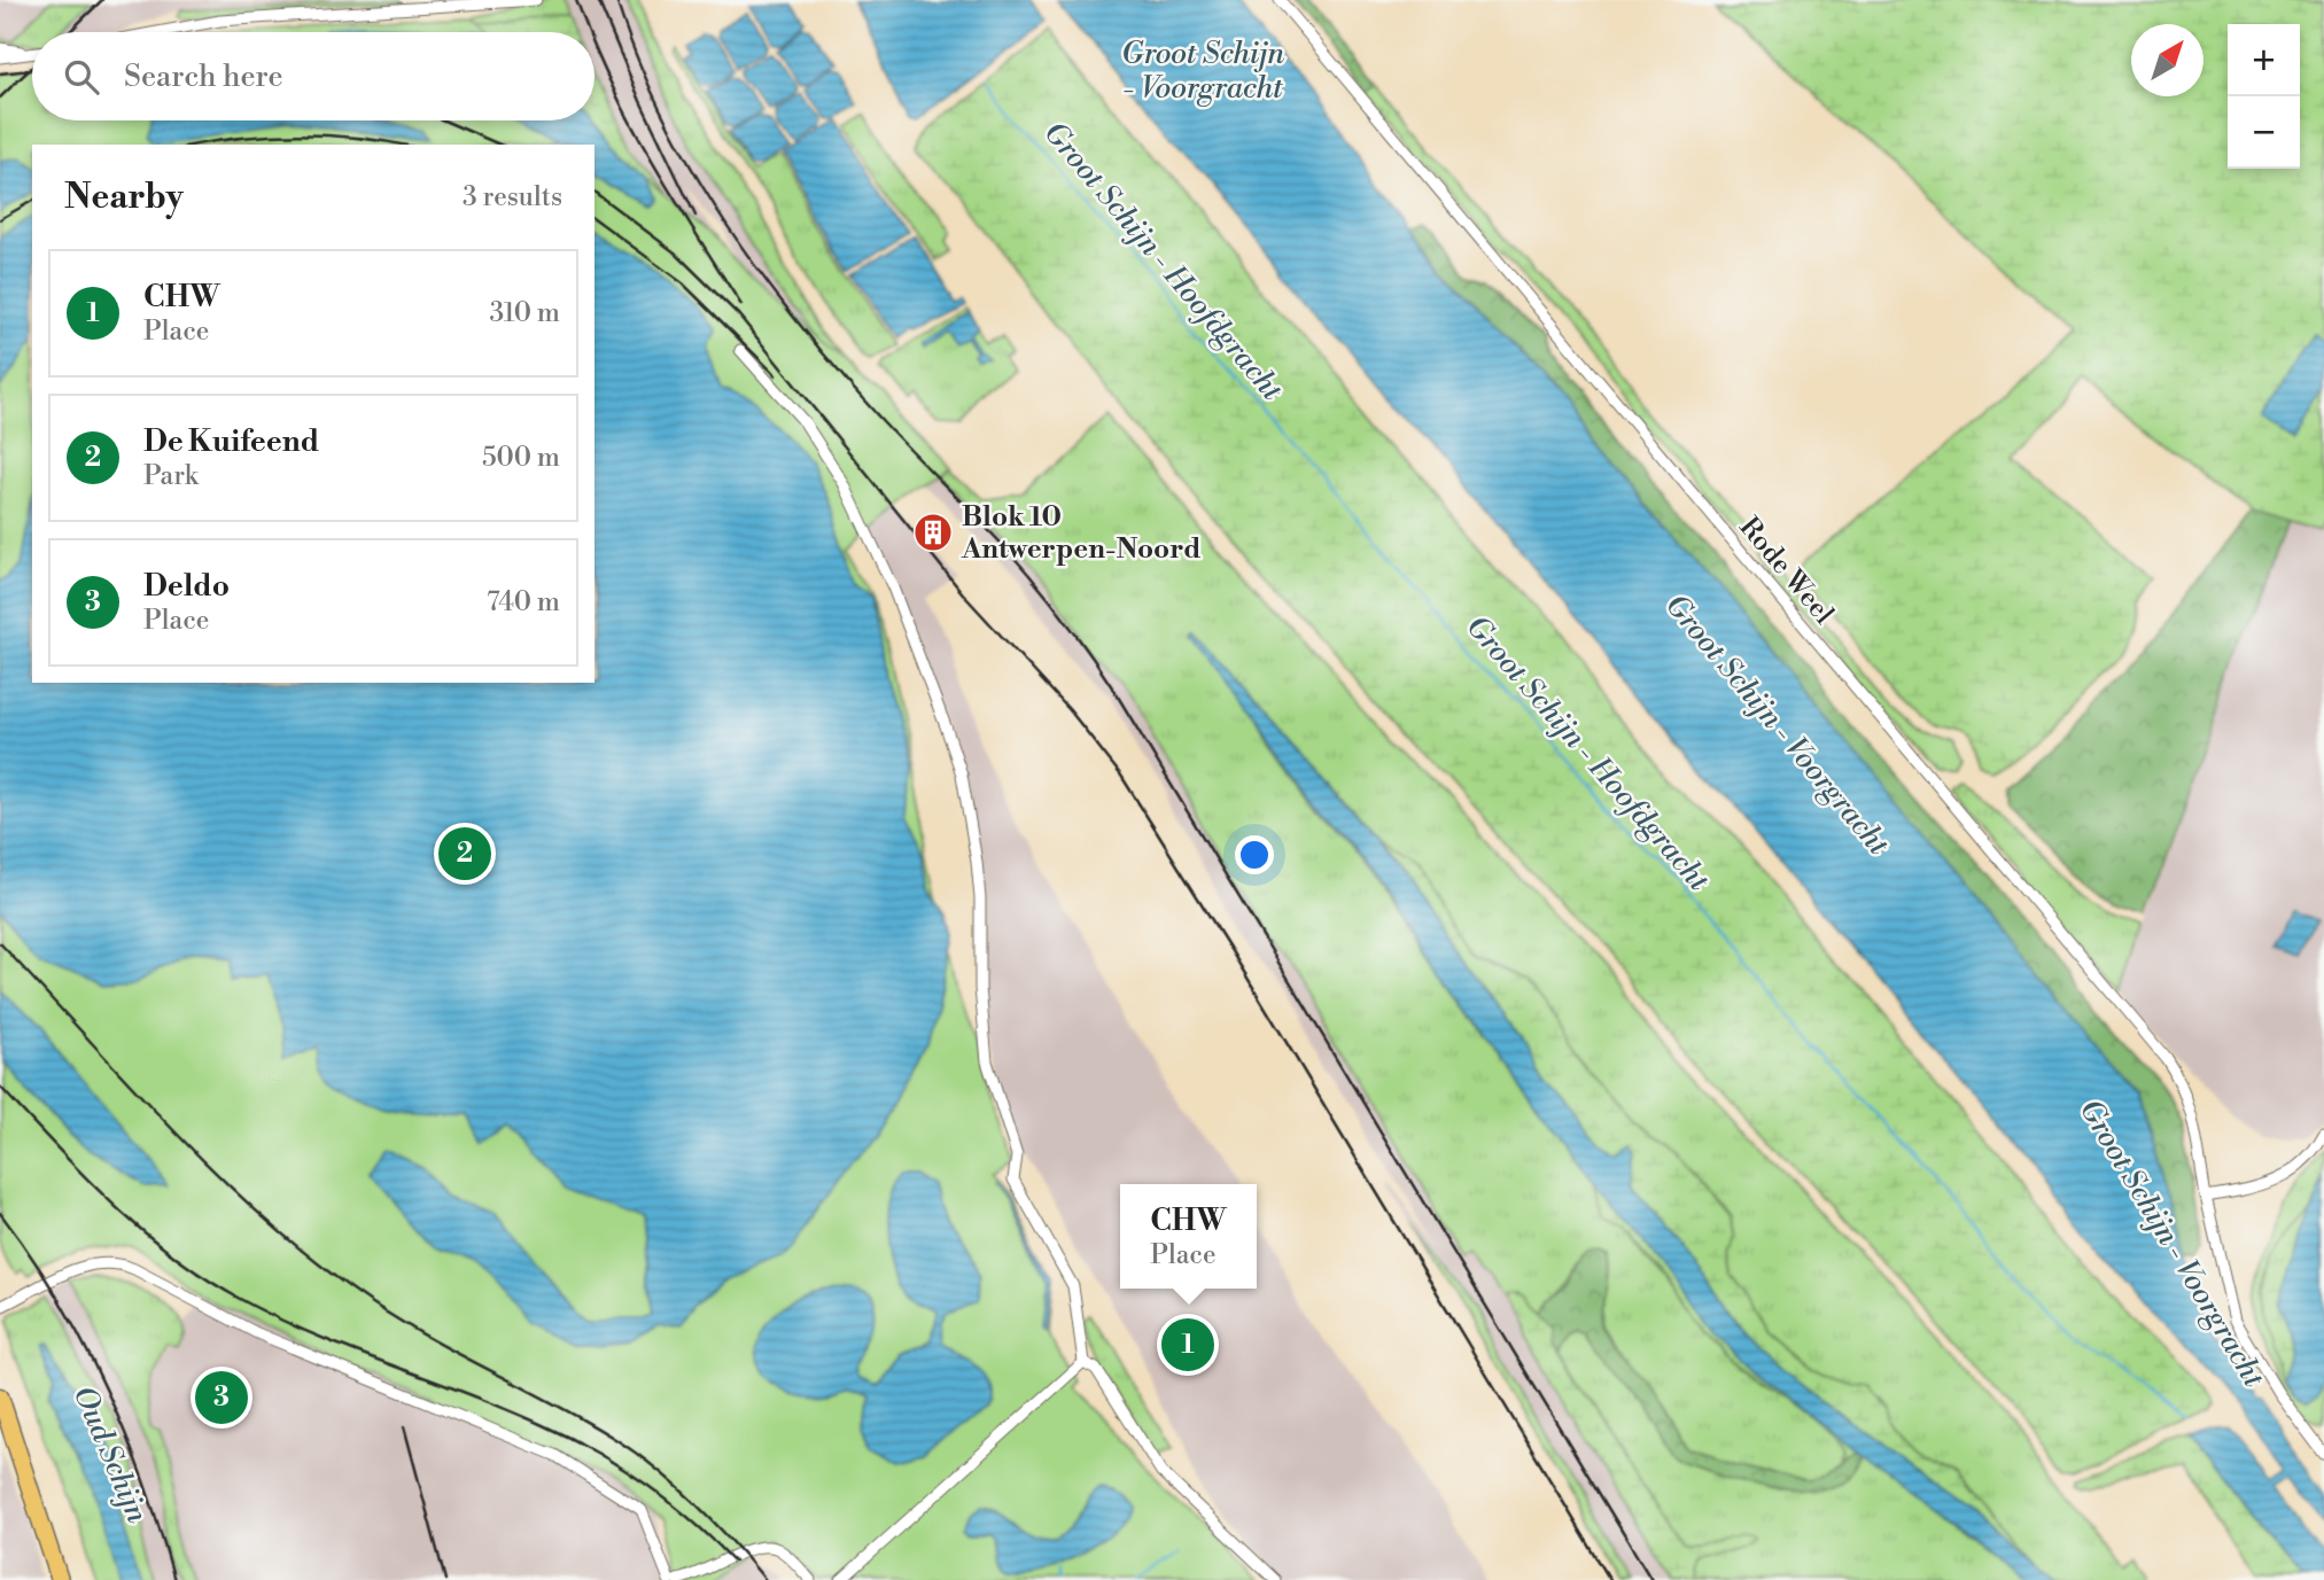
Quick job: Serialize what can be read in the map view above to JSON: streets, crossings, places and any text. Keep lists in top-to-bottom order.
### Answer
{
  "streets": {
    "street": ["Rode Weel"]
  },
  "water": ["Groot Schijn - Voorgracht", "Groot Schijn - Hoofdgracht", "Oud Schijn"],
  "places": {
    "building": ["Blok 10 Antwerpen-Noord"]
  },
  "north": "top right",
  "page": {
    "map_buttons": ["+", "−"],
    "search": "Search here",
    "heading": ["Nearby", "3 results"],
    "list": [
      {
        "mark": "1",
        "name": "CHW",
        "note": "Place",
        "value": "310 m"
      },
      {
        "mark": "2",
        "name": "De Kuifeend",
        "note": "Park",
        "value": "500 m"
      },
      {
        "mark": "3",
        "name": "Deldo",
        "note": "Place",
        "value": "740 m"
      }
    ],
    "pins": ["2", "1", "3"],
    "popup": ["CHW", "Place"]
  }
}
